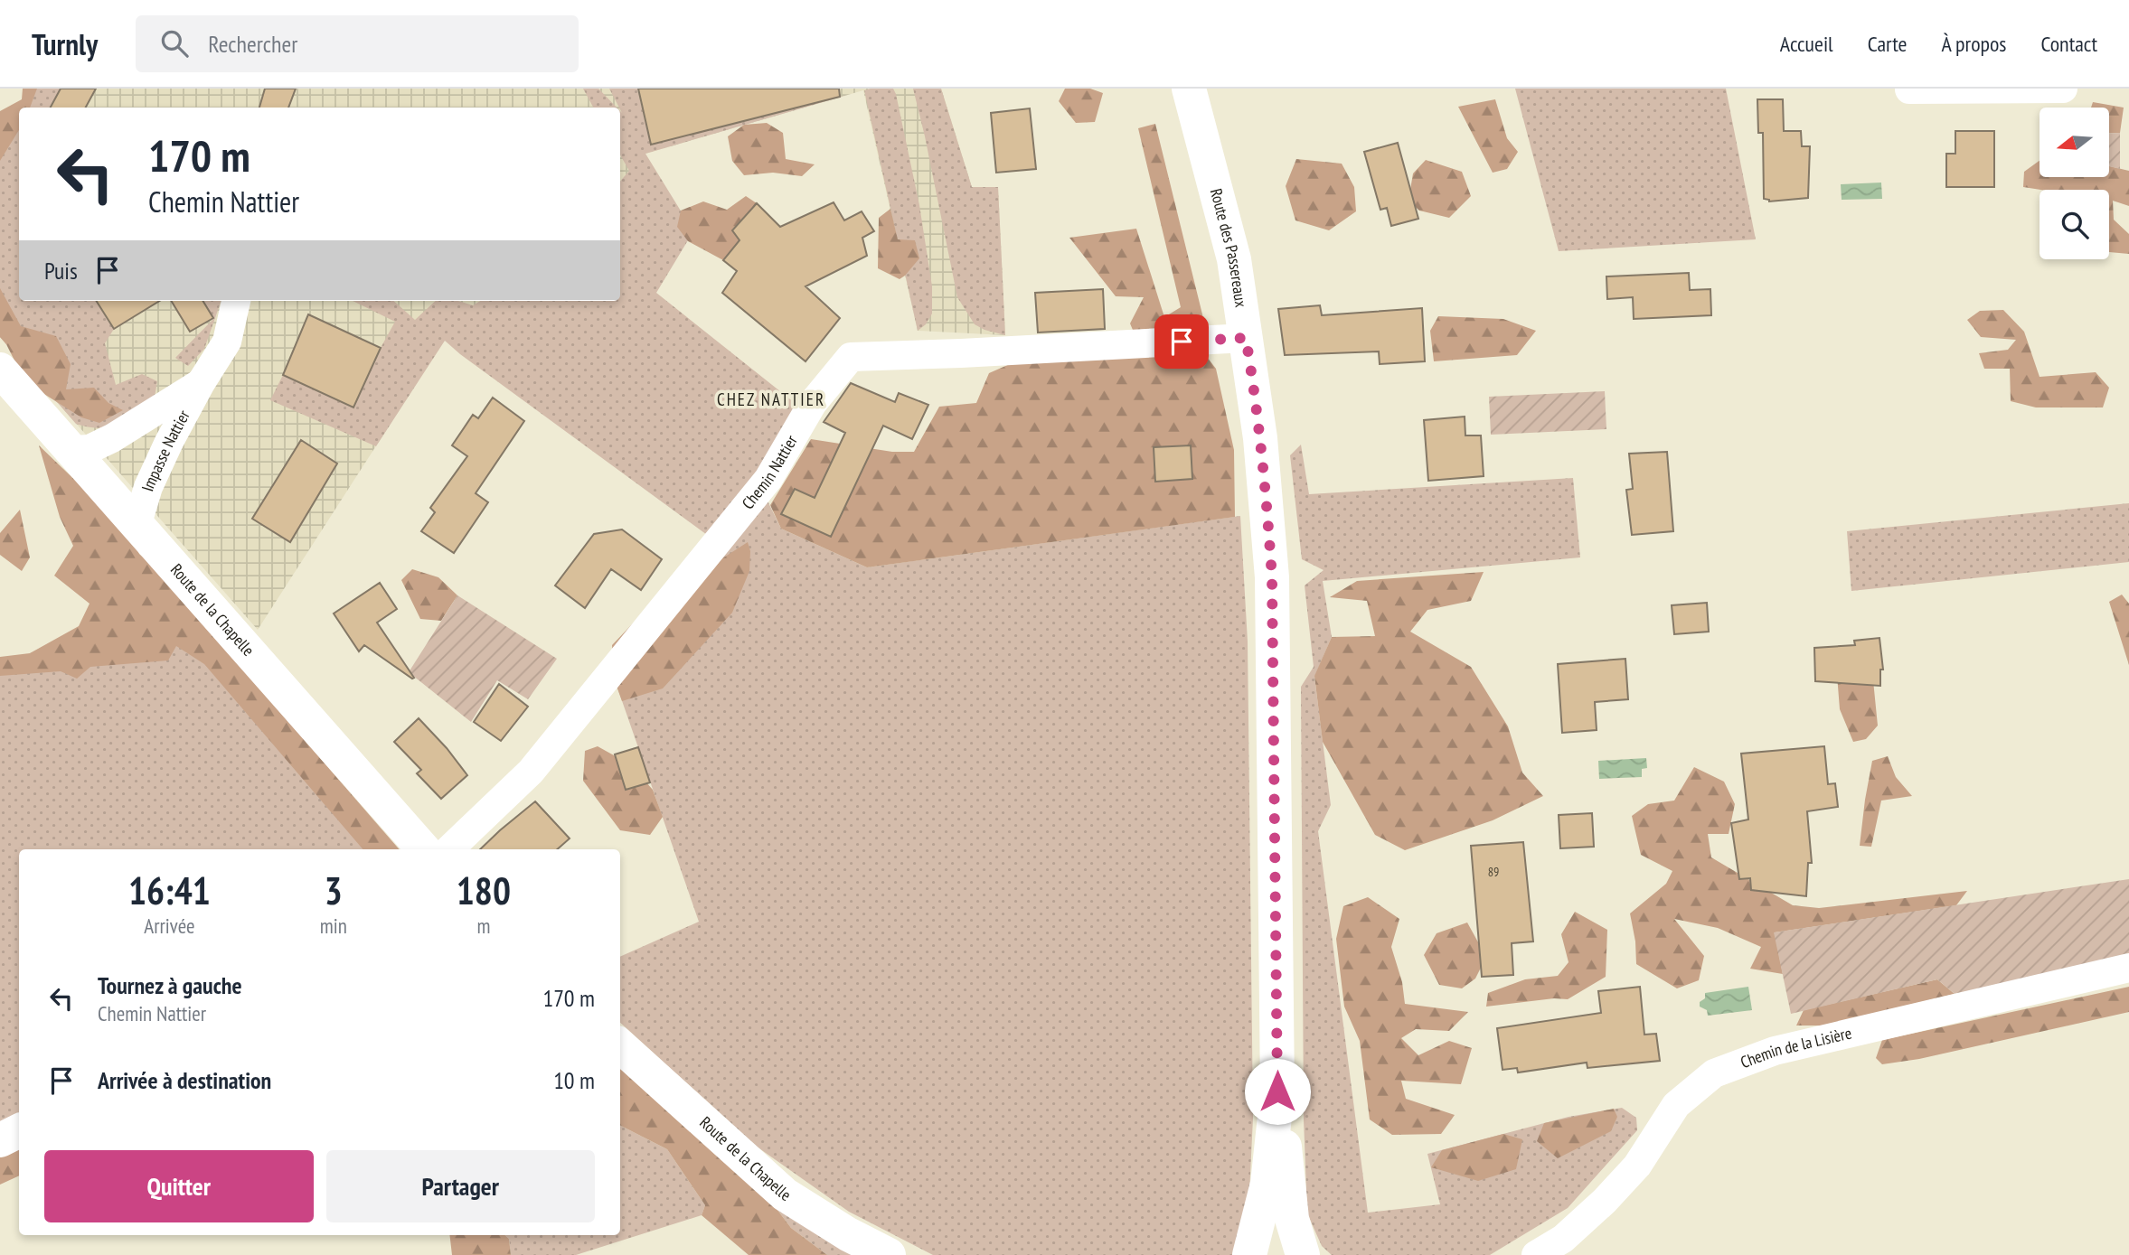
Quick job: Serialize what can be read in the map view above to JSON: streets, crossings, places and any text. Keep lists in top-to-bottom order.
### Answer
{
  "streets": {
    "main road": ["Route des Passereaux", "Route de la Chapelle"],
    "street": ["Impasse Nattier", "Chemin Nattier", "Chemin de la Lisière"]
  },
  "crossings": [
    ["Route des Passereaux", "Chemin Nattier"],
    ["Impasse Nattier", "Route de la Chapelle"]
  ],
  "districts": ["CHEZ NATTIER"],
  "house_numbers": ["89"],
  "north": "left",
  "page": {
    "header": "Turnly",
    "search": "Rechercher",
    "nav": [
      "Accueil",
      "Carte",
      "À propos",
      "Contact"
    ],
    "turn": ["170 m", "Chemin Nattier"],
    "then": "Puis",
    "eta": [
      "16:41",
      "Arrivée",
      "3",
      "min",
      "180",
      "m"
    ],
    "list": [
      {
        "name": "Tournez à gauche",
        "note": "Chemin Nattier",
        "value": "170 m"
      },
      {
        "name": "Arrivée à destination",
        "value": "10 m"
      }
    ],
    "buttons": ["Quitter", "Partager"]
  }
}
